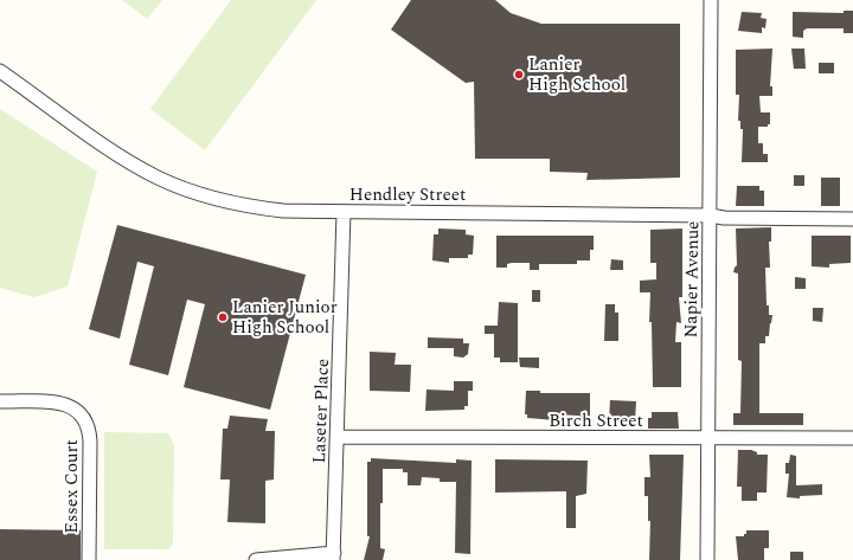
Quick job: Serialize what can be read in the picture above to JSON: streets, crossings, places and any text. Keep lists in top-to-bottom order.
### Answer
{
  "streets": {
    "street": [
      "Hendley Street",
      "Napier Avenue",
      "Laseter Place",
      "Birch Street",
      "Essex Court"
    ]
  },
  "crossings": [
    ["Hendley Street", "Napier Avenue"],
    ["Hendley Street", "Laseter Place"],
    ["Napier Avenue", "Birch Street"],
    ["Laseter Place", "Birch Street"]
  ],
  "places": ["Lanier High School", "Lanier Junior High School"]
}
